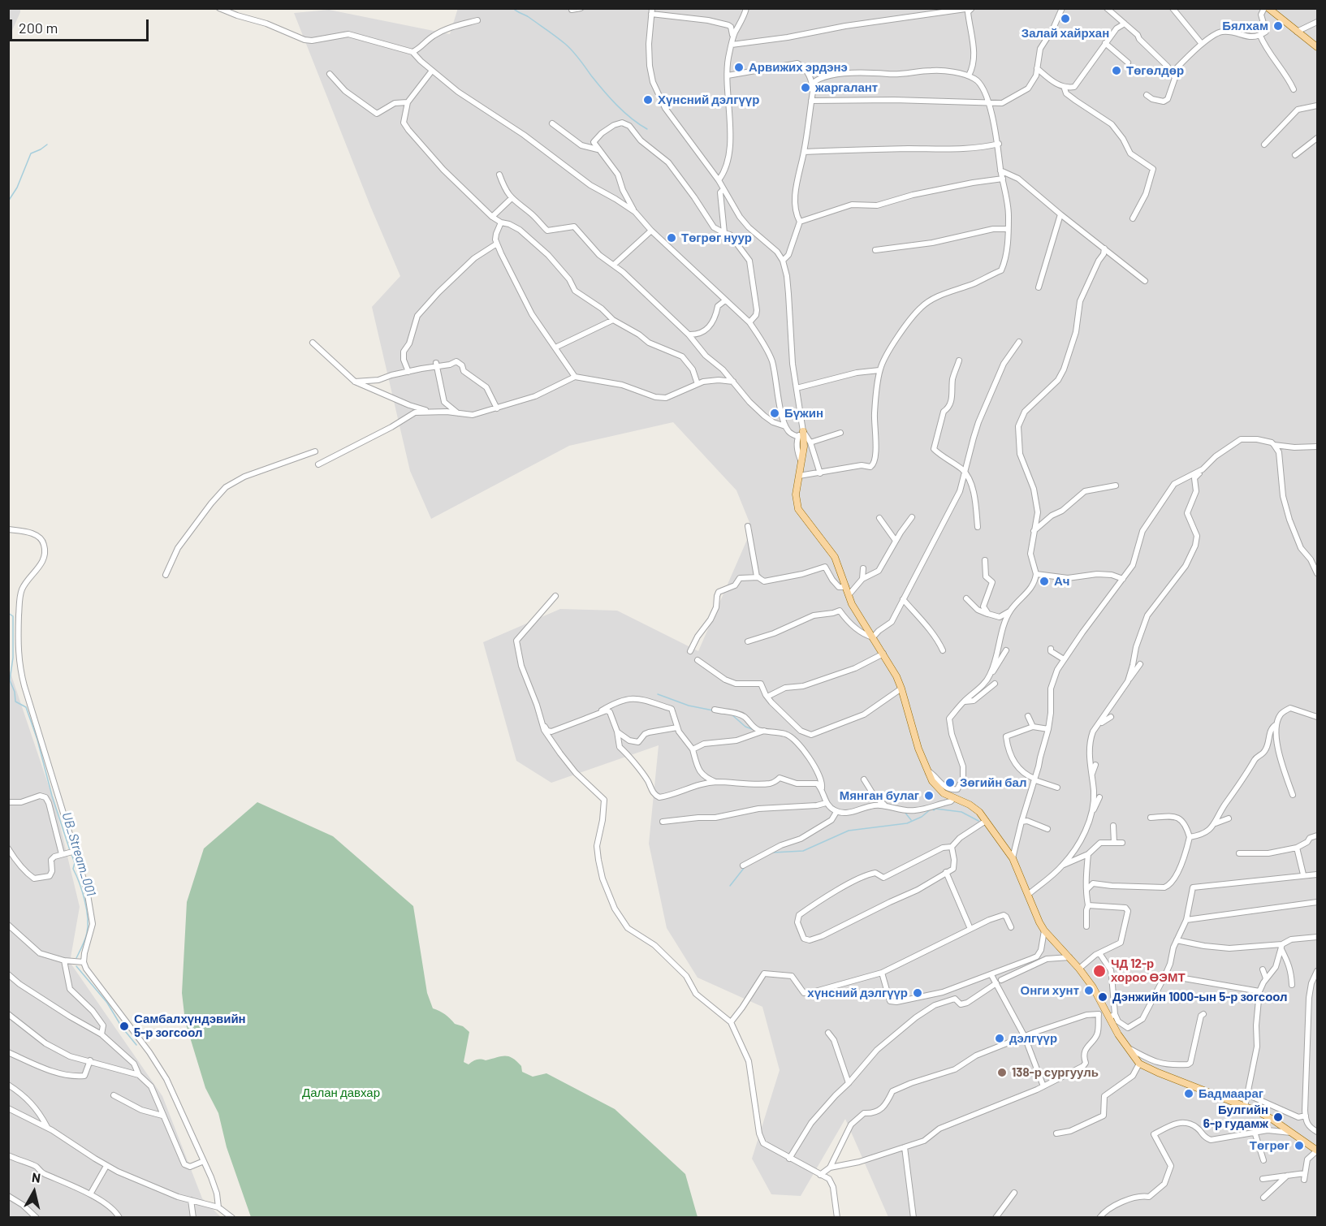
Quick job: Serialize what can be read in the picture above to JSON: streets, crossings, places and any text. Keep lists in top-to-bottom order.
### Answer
{
  "water": ["UB_Stream_001"],
  "parks": ["Далан давхар"],
  "places": [
    "Залай хайрхан",
    "Бялхам",
    "Арвижих эрдэнэ",
    "Төгөлдөр",
    "жаргалант",
    "Хүнсний дэлгүүр",
    "Төгрөг нуур",
    "Бүжин",
    "Ач",
    "Зөгийн бал",
    "Мянган булаг",
    "ЧД 12-р хороо ӨЭМТ",
    "Онги хунт",
    "хүнсний дэлгүүр",
    "Дэнжийн 1000-ын 5-р зогсоол",
    "Самбалхүндэвийн 5-р зогсоол",
    "дэлгүүр",
    "138-р сургууль",
    "Бадмаараг",
    "Булгийн 6-р гудамж",
    "Төгрөг"
  ],
  "scale_bar": "200 m",
  "north": "top"
}
